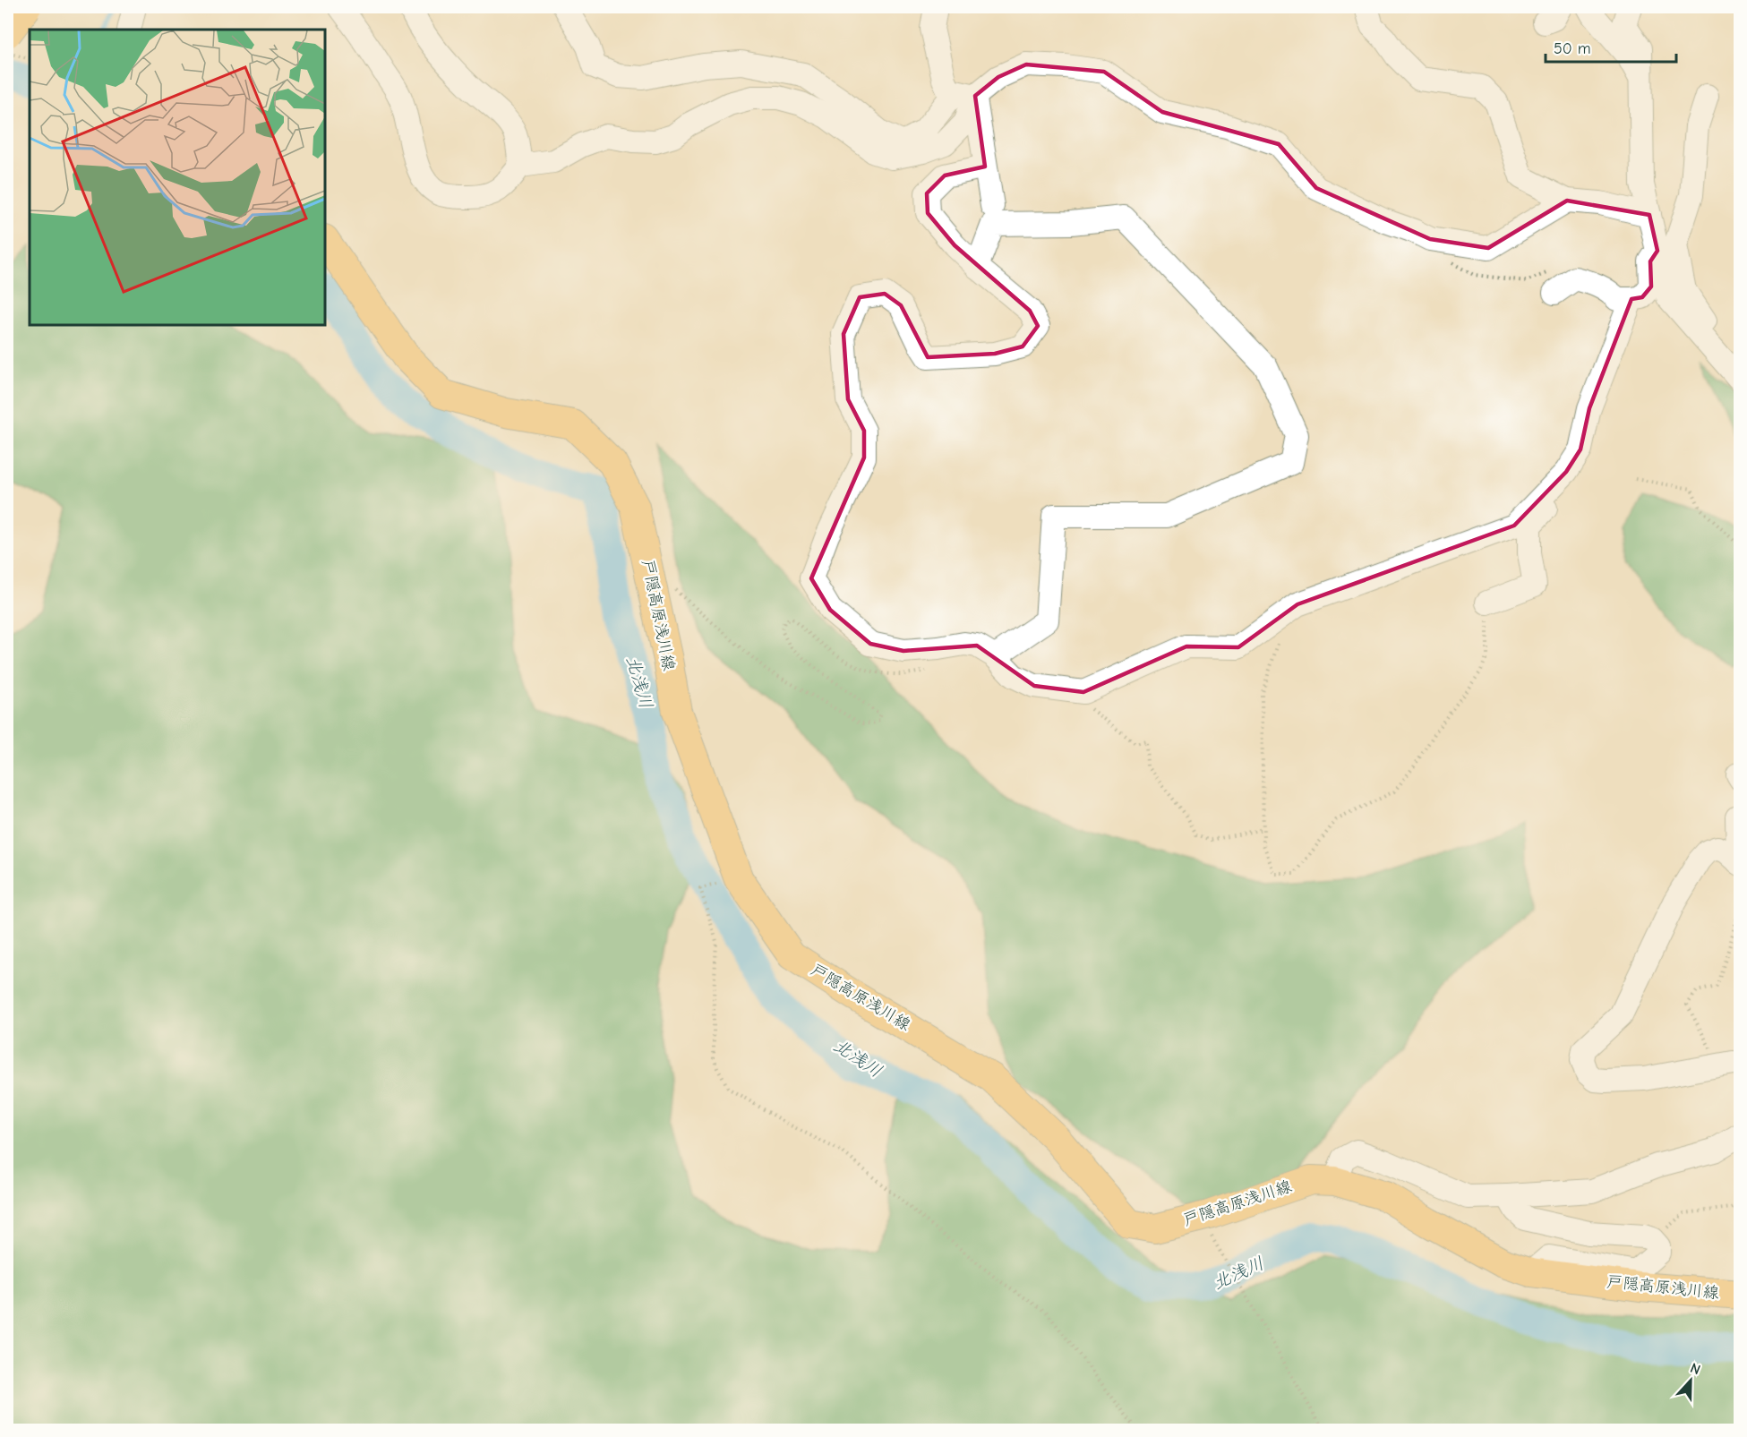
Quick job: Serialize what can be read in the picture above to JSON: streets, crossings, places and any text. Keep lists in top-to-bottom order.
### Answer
{
  "streets": {
    "main road": ["戸隠高原浅川線"]
  },
  "water": ["北浅川"],
  "scale_bar": "50 m",
  "north": "top"
}
